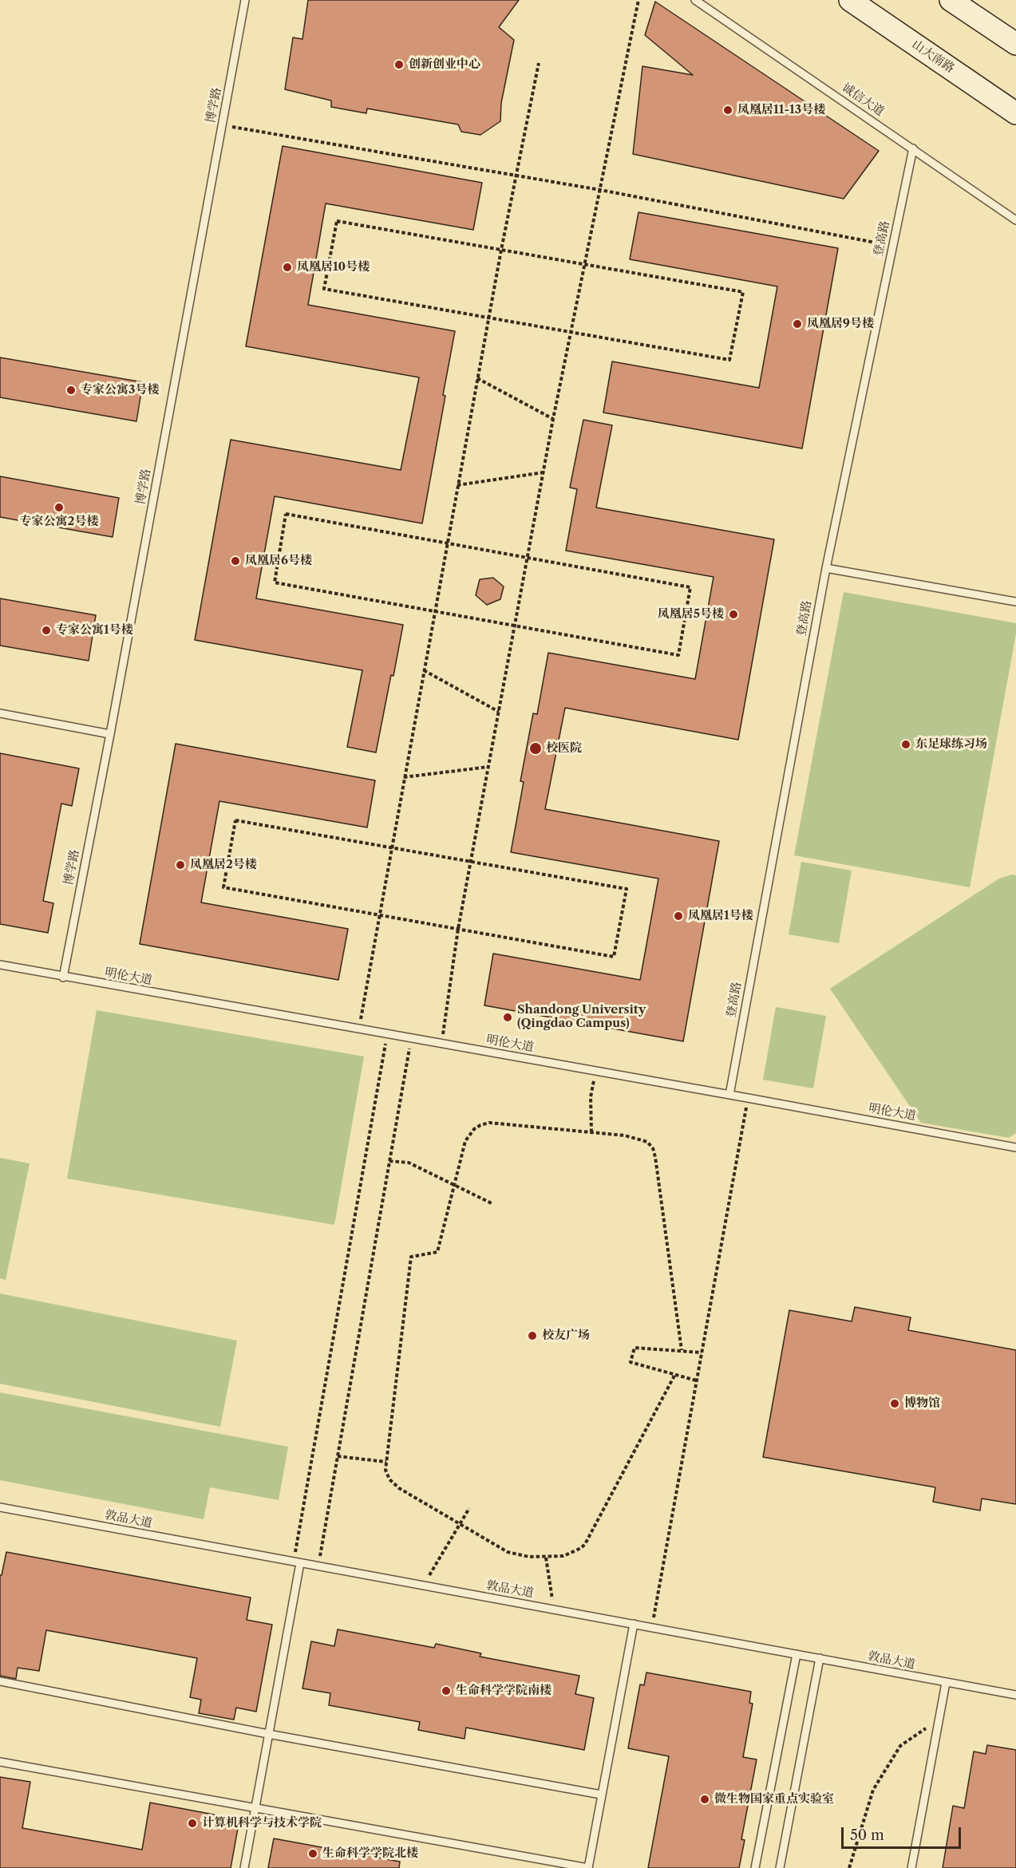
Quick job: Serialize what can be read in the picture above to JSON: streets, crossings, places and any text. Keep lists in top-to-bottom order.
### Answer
{
  "streets": {
    "main road": ["山大南路"],
    "lane": [
      "诚信大道",
      "博学路",
      "登高路",
      "明伦大道",
      "敦品大道"
    ]
  },
  "crossings": [
    ["诚信大道", "登高路"],
    ["博学路", "明伦大道"],
    ["登高路", "明伦大道"]
  ],
  "places": [
    "创新创业中心",
    "凤凰居11-13号楼",
    "凤凰居10号楼",
    "凤凰居9号楼",
    "专家公寓3号楼",
    "专家公寓2号楼",
    "凤凰居6号楼",
    "凤凰居5号楼",
    "专家公寓1号楼",
    "东足球练习场",
    "校医院",
    "凤凰居2号楼",
    "凤凰居1号楼",
    "Shandong University (Qingdao Campus)",
    "校友广场",
    "博物馆",
    "生命科学学院南楼",
    "微生物国家重点实验室",
    "计算机科学与技术学院",
    "生命科学学院北楼"
  ],
  "scale_bar": "50 m"
}
